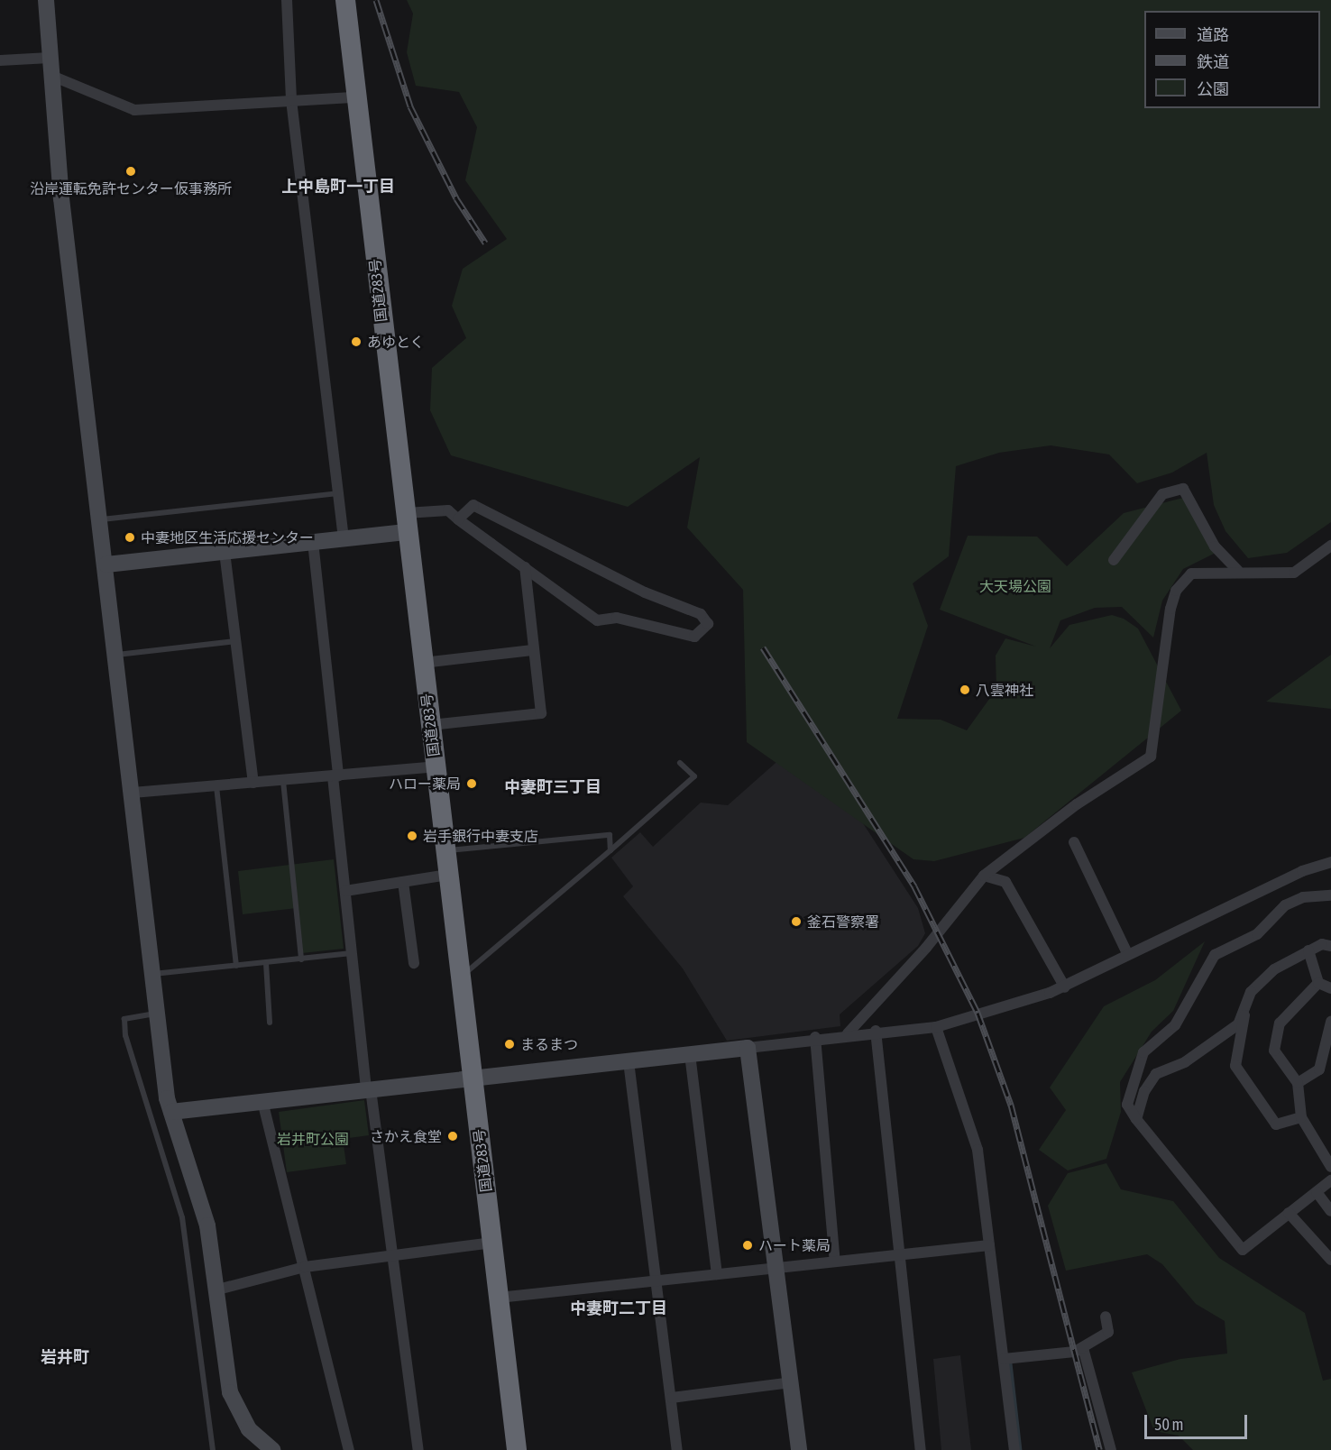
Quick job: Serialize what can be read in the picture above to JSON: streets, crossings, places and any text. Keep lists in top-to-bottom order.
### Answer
{
  "streets": {
    "highway": ["国道283号"]
  },
  "districts": [
    "上中島町一丁目",
    "中妻町三丁目",
    "中妻町二丁目",
    "岩井町"
  ],
  "parks": ["大天場公園", "岩井町公園"],
  "places": [
    "沿岸運転免許センター仮事務所",
    "あゆとく",
    "中妻地区生活応援センター",
    "八雲神社",
    "ハロー薬局",
    "岩手銀行中妻支店",
    "釜石警察署",
    "まるまつ",
    "さかえ食堂",
    "ハート薬局"
  ],
  "legend": ["道路", "鉄道", "公園"],
  "scale_bar": "50 m"
}
